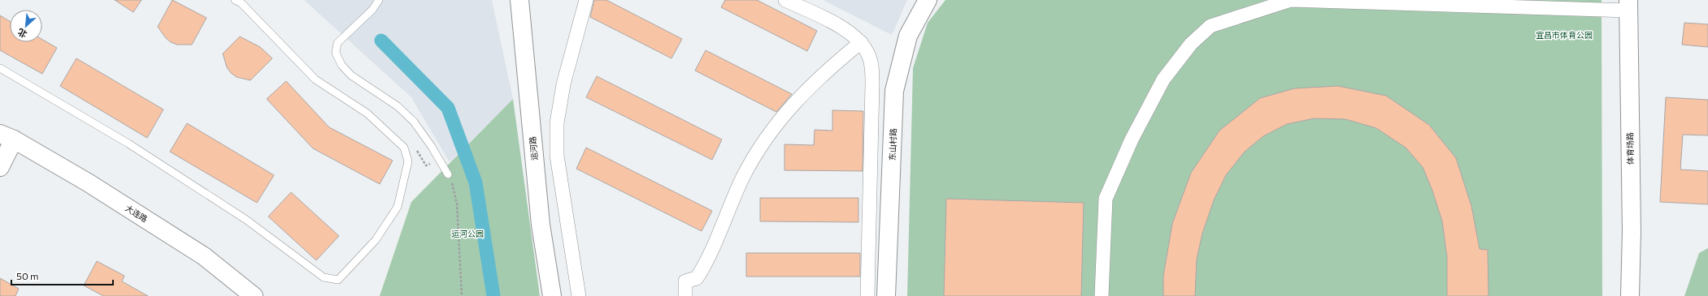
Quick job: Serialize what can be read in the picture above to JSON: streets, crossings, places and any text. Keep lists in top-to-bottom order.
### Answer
{
  "streets": {
    "main road": [
      "东山村路",
      "运河路",
      "体育场路",
      "大连路"
    ]
  },
  "parks": ["宜昌市体育公园", "运河公园"],
  "scale_bar": "50 m",
  "north": "bottom left"
}
